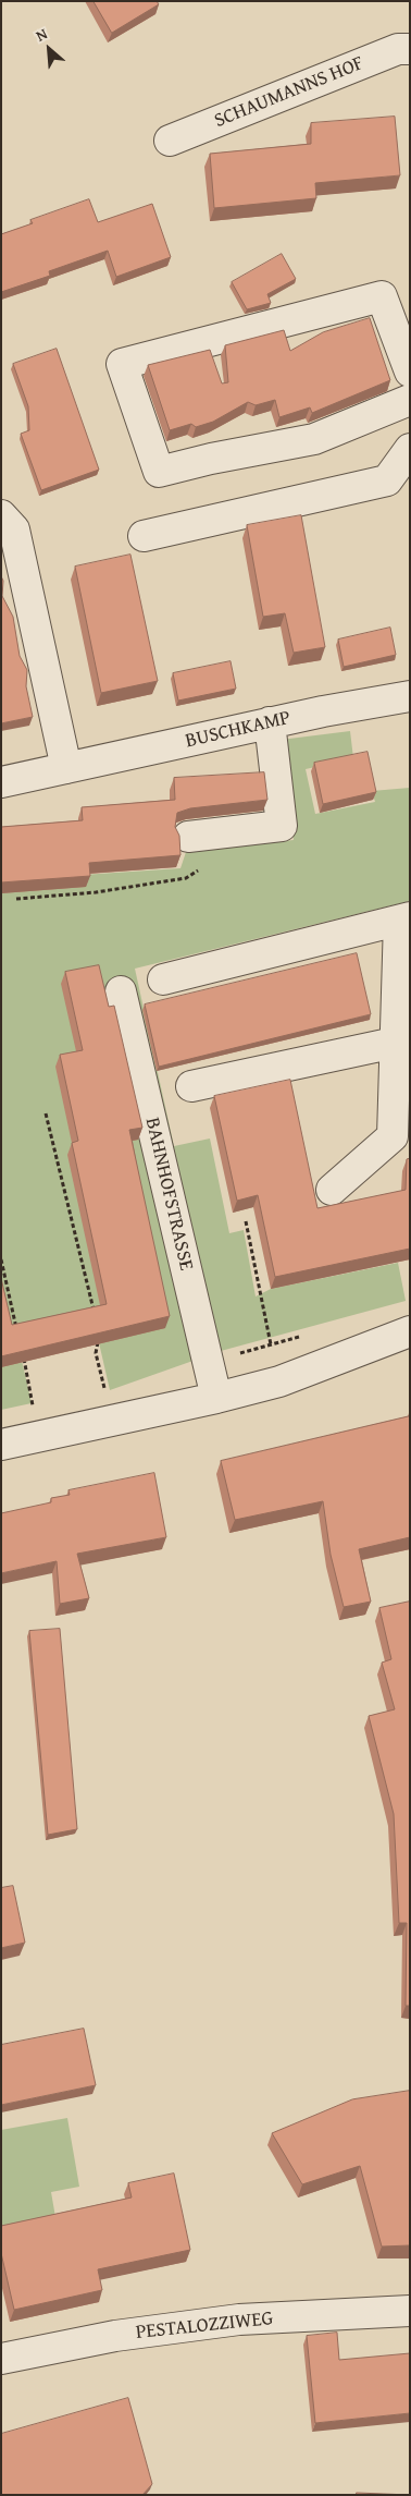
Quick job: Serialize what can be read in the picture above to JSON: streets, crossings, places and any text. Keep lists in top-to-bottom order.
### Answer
{
  "streets": {
    "street": [
      "SCHAUMANNS HOF",
      "BUSCHKAMP",
      "BAHNHOFSTRASSE",
      "PESTALOZZIWEG"
    ]
  },
  "north": "top left"
}
